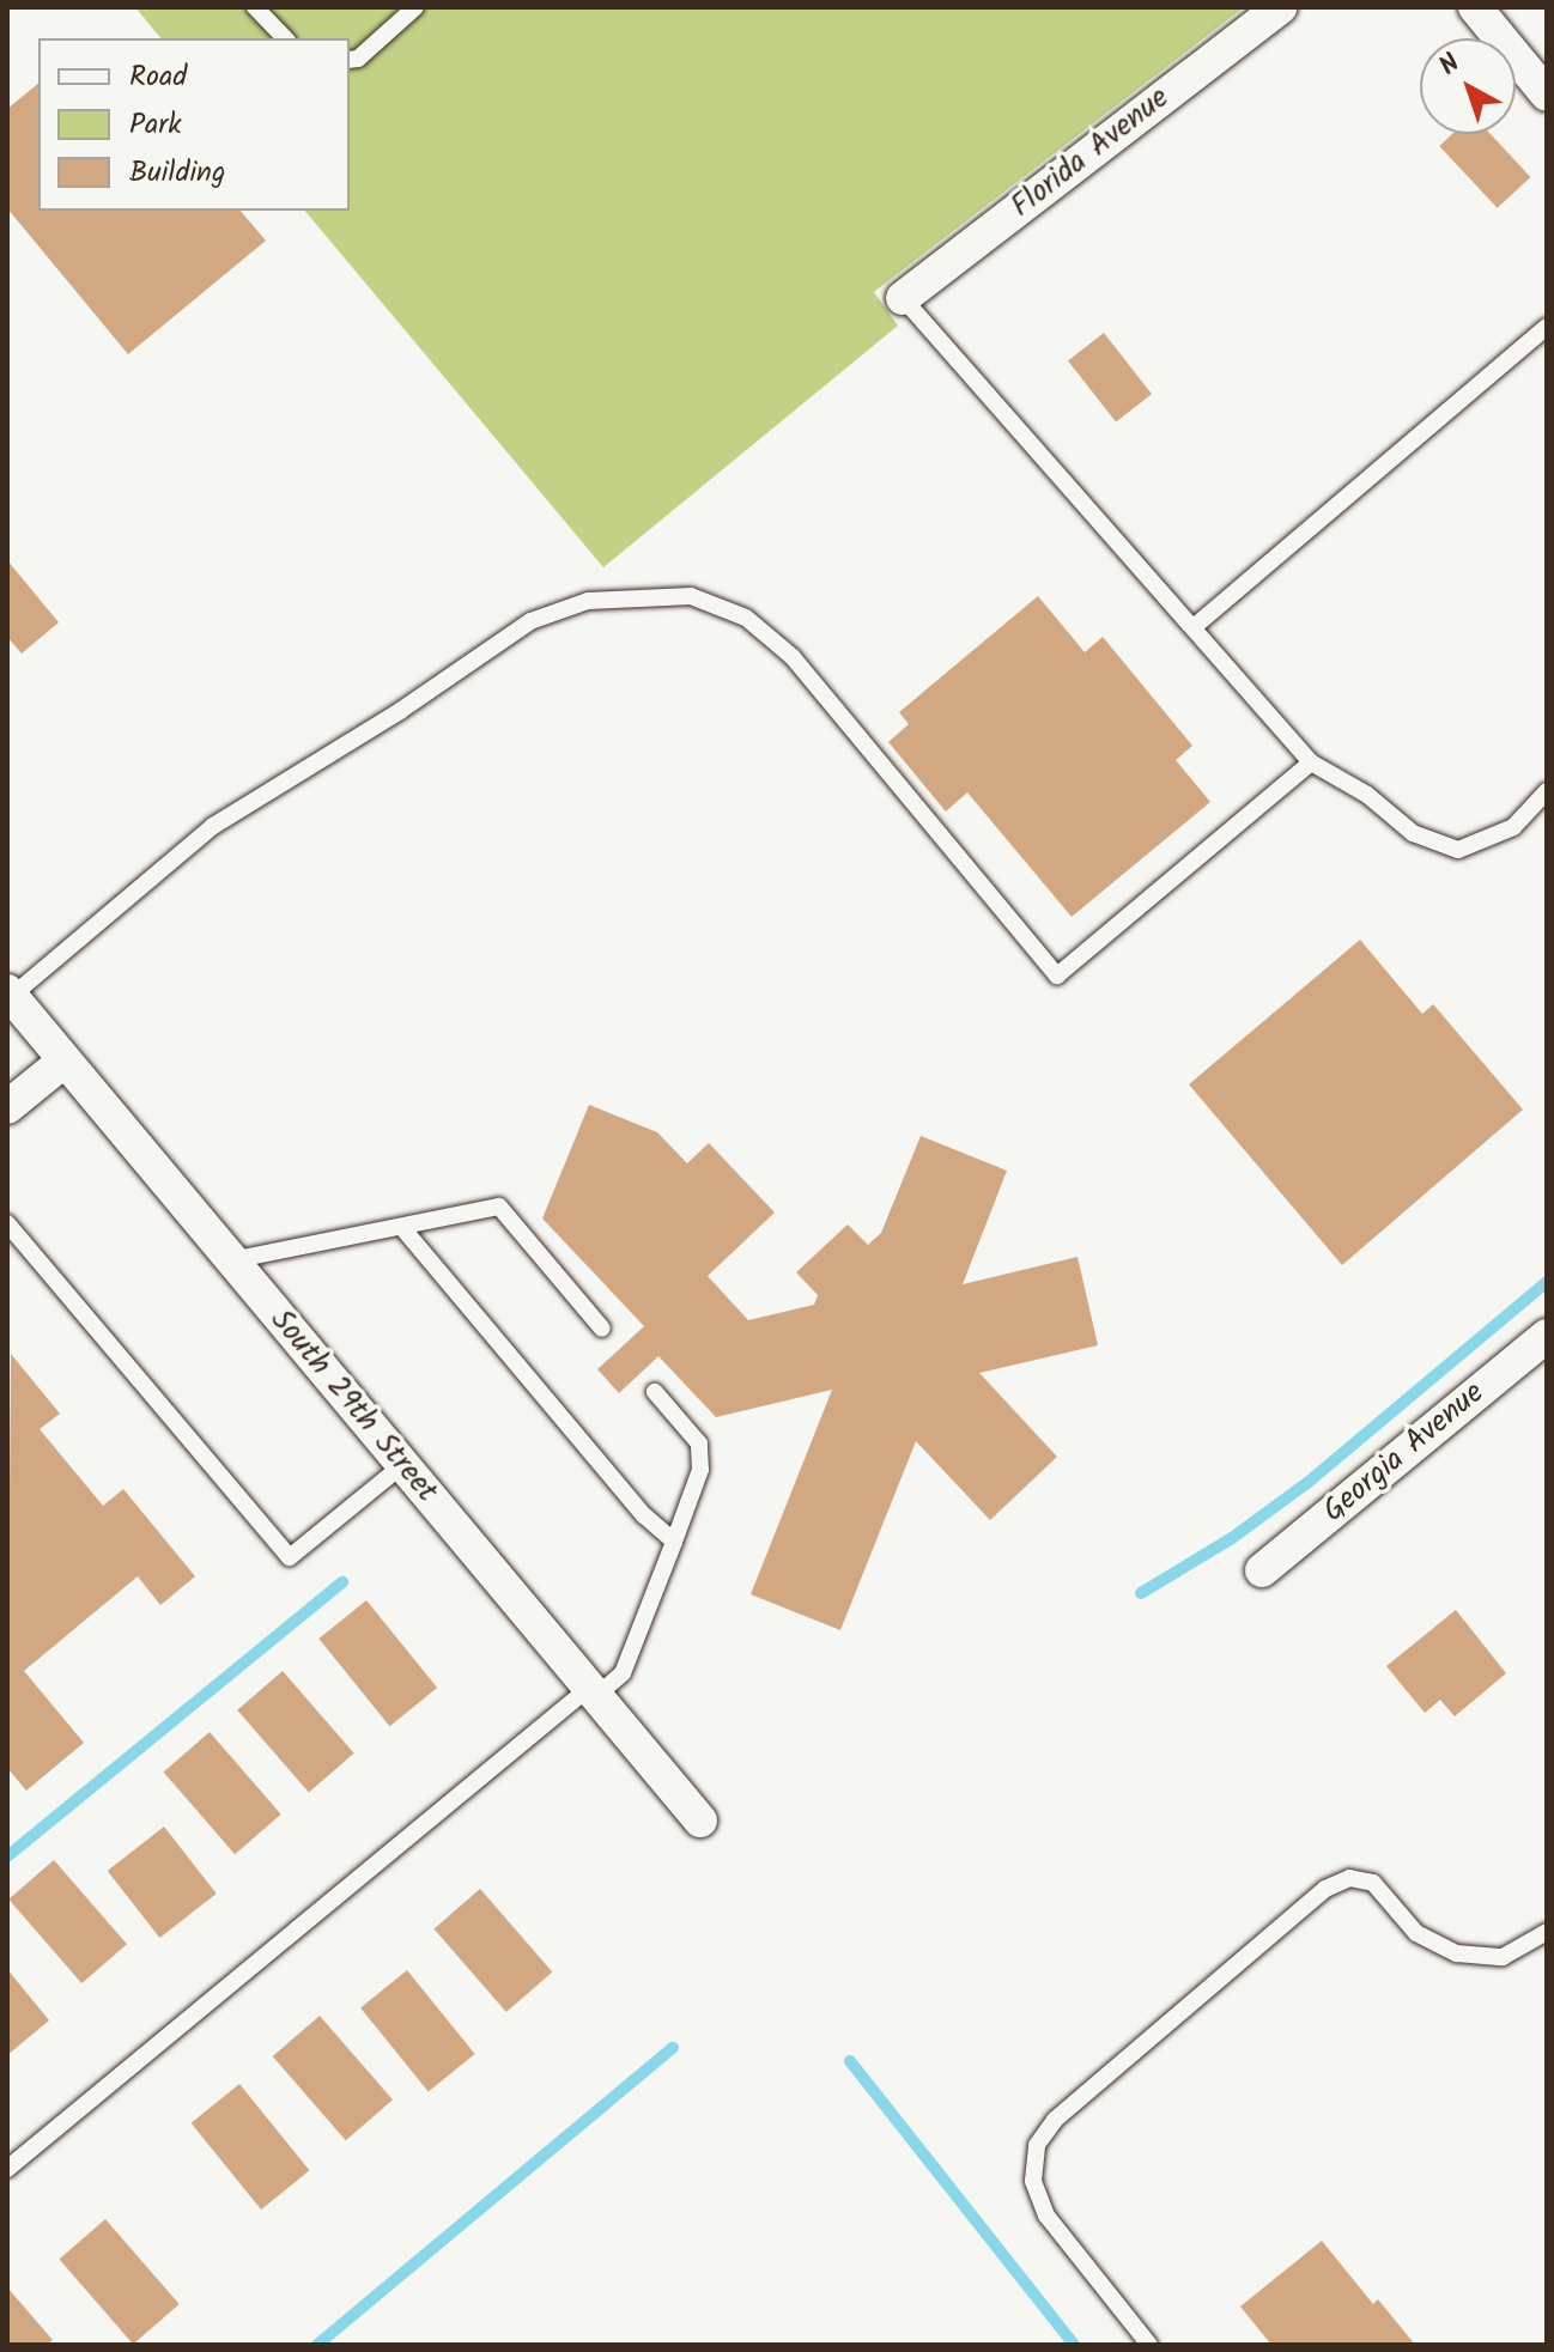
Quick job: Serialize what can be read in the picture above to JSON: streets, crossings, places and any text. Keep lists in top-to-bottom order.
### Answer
{
  "streets": {
    "street": ["Florida Avenue", "South 29th Street", "Georgia Avenue"]
  },
  "legend": ["Road", "Park", "Building"],
  "north": "top left"
}
